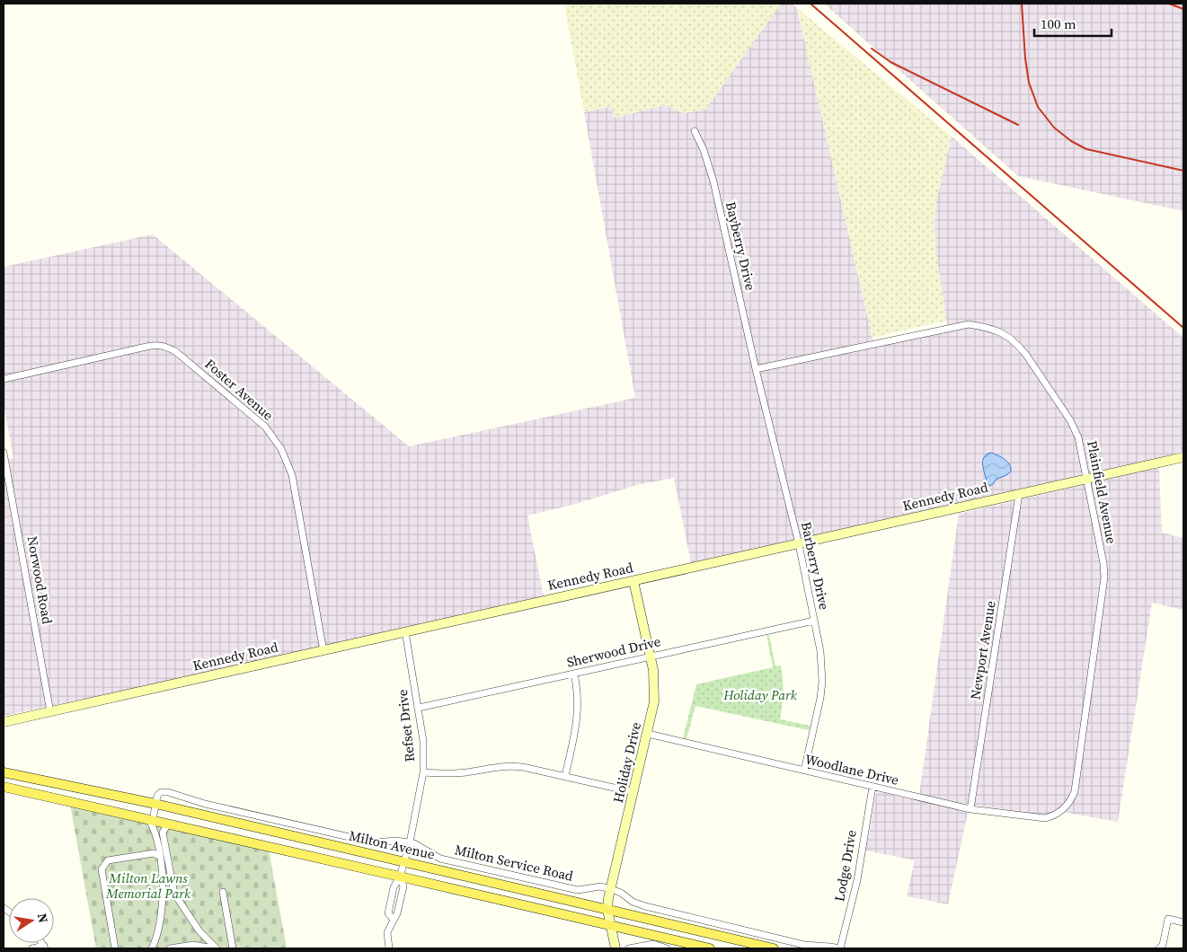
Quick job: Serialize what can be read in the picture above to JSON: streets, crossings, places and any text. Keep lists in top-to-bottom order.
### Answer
{
  "streets": {
    "main road": ["Milton Avenue"],
    "street": [
      "Bayberry Drive",
      "Foster Avenue",
      "Plainfield Avenue",
      "Kennedy Road",
      "Barberry Drive",
      "Norwood Road",
      "Newport Avenue",
      "Sherwood Drive",
      "Refset Drive",
      "Holiday Drive",
      "Woodlane Drive",
      "Milton Service Road",
      "Lodge Drive"
    ]
  },
  "crossings": [
    ["Bayberry Drive", "Plainfield Avenue"],
    ["Bayberry Drive", "Barberry Drive"],
    ["Foster Avenue", "Kennedy Road"],
    ["Plainfield Avenue", "Kennedy Road"],
    ["Plainfield Avenue", "Barberry Drive"],
    ["Plainfield Avenue", "Woodlane Drive"],
    ["Kennedy Road", "Barberry Drive"],
    ["Kennedy Road", "Norwood Road"],
    ["Kennedy Road", "Newport Avenue"],
    ["Kennedy Road", "Refset Drive"],
    ["Kennedy Road", "Holiday Drive"],
    ["Barberry Drive", "Sherwood Drive"],
    ["Barberry Drive", "Woodlane Drive"],
    ["Newport Avenue", "Woodlane Drive"],
    ["Sherwood Drive", "Refset Drive"],
    ["Sherwood Drive", "Holiday Drive"],
    ["Refset Drive", "Milton Avenue"],
    ["Refset Drive", "Milton Service Road"],
    ["Holiday Drive", "Woodlane Drive"],
    ["Holiday Drive", "Milton Avenue"],
    ["Holiday Drive", "Milton Service Road"],
    ["Woodlane Drive", "Lodge Drive"],
    ["Milton Avenue", "Milton Service Road"],
    ["Milton Service Road", "Lodge Drive"]
  ],
  "parks": ["Holiday Park", "Milton Lawns Memorial Park"],
  "scale_bar": "100 m",
  "north": "right"
}
